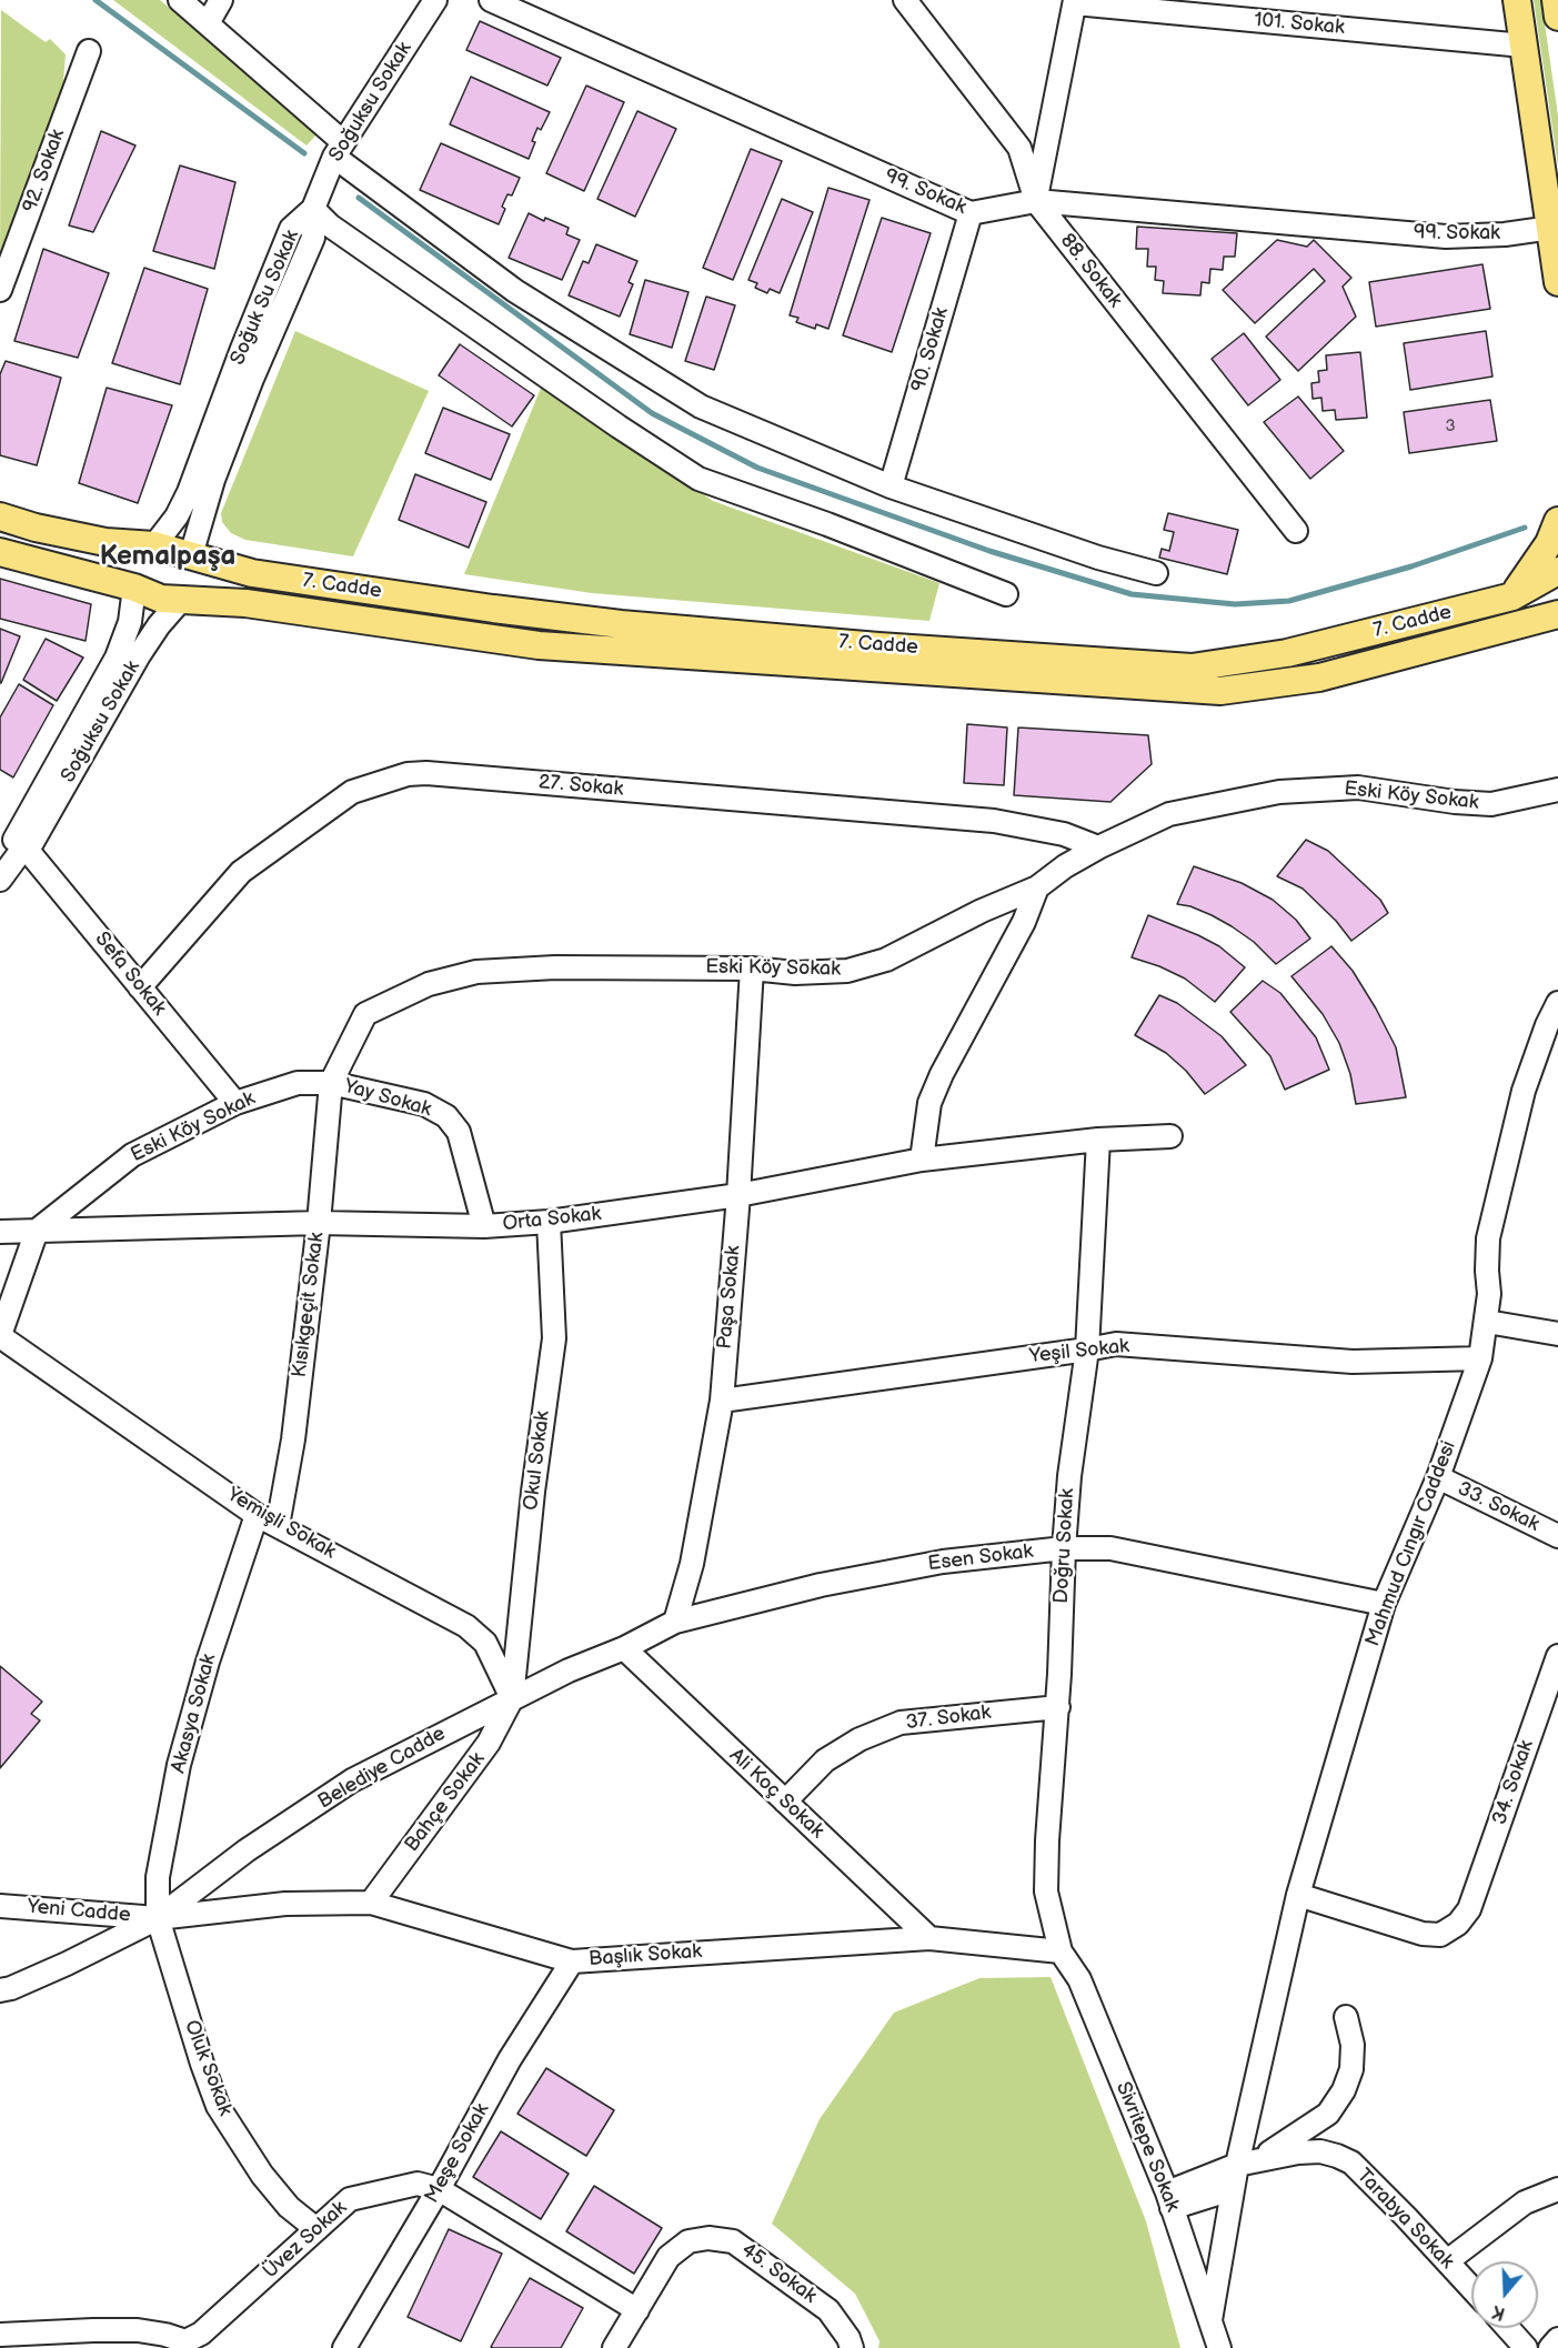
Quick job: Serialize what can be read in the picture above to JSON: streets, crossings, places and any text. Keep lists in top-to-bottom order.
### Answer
{
  "streets": {
    "main road": ["7. Cadde"],
    "street": [
      "101. Sokak",
      "Soğuksu Sokak",
      "92. Sokak",
      "99. Sokak",
      "88. Sokak",
      "Soğuk Su Sokak",
      "90. Sokak",
      "27. Sokak",
      "Eski Köy Sokak",
      "Sefa Sokak",
      "Yay Sokak",
      "Orta Sokak",
      "Paşa Sokak",
      "Kısıkgeçit Sokak",
      "Yeşil Sokak",
      "Okul Sokak",
      "33. Sokak",
      "Yemişli Sokak",
      "Mahmud Cıngır Caddesi",
      "Doğru Sokak",
      "Esen Sokak",
      "Akasya Sokak",
      "37. Sokak",
      "Belediye Cadde",
      "34. Sokak",
      "Ali Koç Sokak",
      "Bahçe Sokak",
      "Yeni Cadde",
      "Başlık Sokak",
      "Oluk Sokak",
      "Sivritepe Sokak",
      "Meşe Sokak",
      "Tarabya Sokak",
      "Üvez Sokak",
      "45. Sokak"
    ]
  },
  "crossings": [
    ["Soğuksu Sokak", "Soğuk Su Sokak"],
    ["Soğuksu Sokak", "7. Cadde"],
    ["Soğuksu Sokak", "Sefa Sokak"],
    ["99. Sokak", "88. Sokak"],
    ["99. Sokak", "90. Sokak"],
    ["Soğuk Su Sokak", "7. Cadde"],
    ["27. Sokak", "Eski Köy Sokak"],
    ["27. Sokak", "Sefa Sokak"],
    ["Eski Köy Sokak", "Sefa Sokak"],
    ["Eski Köy Sokak", "Yay Sokak"],
    ["Eski Köy Sokak", "Orta Sokak"],
    ["Eski Köy Sokak", "Paşa Sokak"],
    ["Eski Köy Sokak", "Kısıkgeçit Sokak"],
    ["Yay Sokak", "Orta Sokak"],
    ["Yay Sokak", "Kısıkgeçit Sokak"],
    ["Orta Sokak", "Paşa Sokak"],
    ["Orta Sokak", "Kısıkgeçit Sokak"],
    ["Orta Sokak", "Okul Sokak"],
    ["Orta Sokak", "Doğru Sokak"],
    ["Paşa Sokak", "Yeşil Sokak"],
    ["Paşa Sokak", "Esen Sokak"],
    ["Kısıkgeçit Sokak", "Yemişli Sokak"],
    ["Yeşil Sokak", "Mahmud Cıngır Caddesi"],
    ["Yeşil Sokak", "Doğru Sokak"],
    ["Okul Sokak", "Yemişli Sokak"],
    ["Okul Sokak", "Belediye Cadde"],
    ["Okul Sokak", "Bahçe Sokak"],
    ["33. Sokak", "Mahmud Cıngır Caddesi"],
    ["Yemişli Sokak", "Akasya Sokak"],
    ["Yemişli Sokak", "Belediye Cadde"],
    ["Yemişli Sokak", "Bahçe Sokak"],
    ["Mahmud Cıngır Caddesi", "Esen Sokak"],
    ["Mahmud Cıngır Caddesi", "34. Sokak"],
    ["Mahmud Cıngır Caddesi", "Sivritepe Sokak"],
    ["Mahmud Cıngır Caddesi", "Tarabya Sokak"],
    ["Doğru Sokak", "Esen Sokak"],
    ["Doğru Sokak", "37. Sokak"],
    ["Doğru Sokak", "Başlık Sokak"],
    ["Doğru Sokak", "Sivritepe Sokak"],
    ["Esen Sokak", "Belediye Cadde"],
    ["Esen Sokak", "Ali Koç Sokak"],
    ["Akasya Sokak", "Belediye Cadde"],
    ["Akasya Sokak", "Yeni Cadde"],
    ["Akasya Sokak", "Başlık Sokak"],
    ["Akasya Sokak", "Oluk Sokak"],
    ["37. Sokak", "Ali Koç Sokak"],
    ["Belediye Cadde", "Ali Koç Sokak"],
    ["Belediye Cadde", "Bahçe Sokak"],
    ["Belediye Cadde", "Yeni Cadde"],
    ["Belediye Cadde", "Başlık Sokak"],
    ["Belediye Cadde", "Oluk Sokak"],
    ["Ali Koç Sokak", "Başlık Sokak"],
    ["Bahçe Sokak", "Başlık Sokak"],
    ["Yeni Cadde", "Başlık Sokak"],
    ["Yeni Cadde", "Oluk Sokak"],
    ["Başlık Sokak", "Oluk Sokak"],
    ["Başlık Sokak", "Sivritepe Sokak"],
    ["Başlık Sokak", "Meşe Sokak"],
    ["Oluk Sokak", "Üvez Sokak"],
    ["Meşe Sokak", "Üvez Sokak"],
    ["Üvez Sokak", "45. Sokak"]
  ],
  "districts": ["Kemalpaşa"],
  "house_numbers": ["3"],
  "north": "bottom"
}
